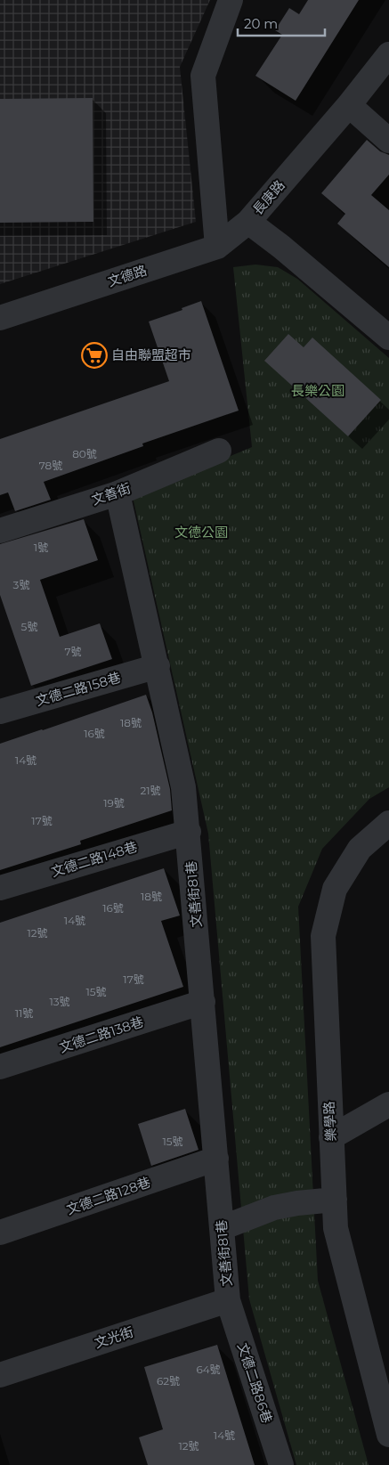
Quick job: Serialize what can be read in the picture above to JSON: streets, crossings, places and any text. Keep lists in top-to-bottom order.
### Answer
{
  "streets": {
    "street": [
      "長庚路",
      "文德路",
      "文善街",
      "文德二路158巷",
      "文德二路148巷",
      "文善街81巷",
      "文德二路138巷",
      "樂學路",
      "文德二路128巷",
      "文光街",
      "文德二路86巷"
    ]
  },
  "crossings": [
    ["長庚路", "文德路"],
    ["文善街", "文善街81巷"],
    ["文德二路158巷", "文善街81巷"],
    ["文德二路148巷", "文善街81巷"],
    ["文善街81巷", "文德二路138巷"],
    ["文善街81巷", "文德二路128巷"],
    ["文善街81巷", "文光街"],
    ["文善街81巷", "文德二路86巷"],
    ["文光街", "文德二路86巷"]
  ],
  "parks": ["長樂公園", "文德公園"],
  "places": {
    "supermarket": ["自由聯盟超市"]
  },
  "house_numbers": [
    "80號",
    "78號",
    "1號",
    "3號",
    "5號",
    "7號",
    "18號",
    "16號",
    "14號",
    "21號",
    "19號",
    "17號",
    "18號",
    "16號",
    "14號",
    "12號",
    "17號",
    "15號",
    "13號",
    "11號",
    "15號",
    "64號",
    "62號",
    "14號",
    "12號"
  ],
  "scale_bar": "20 m"
}
